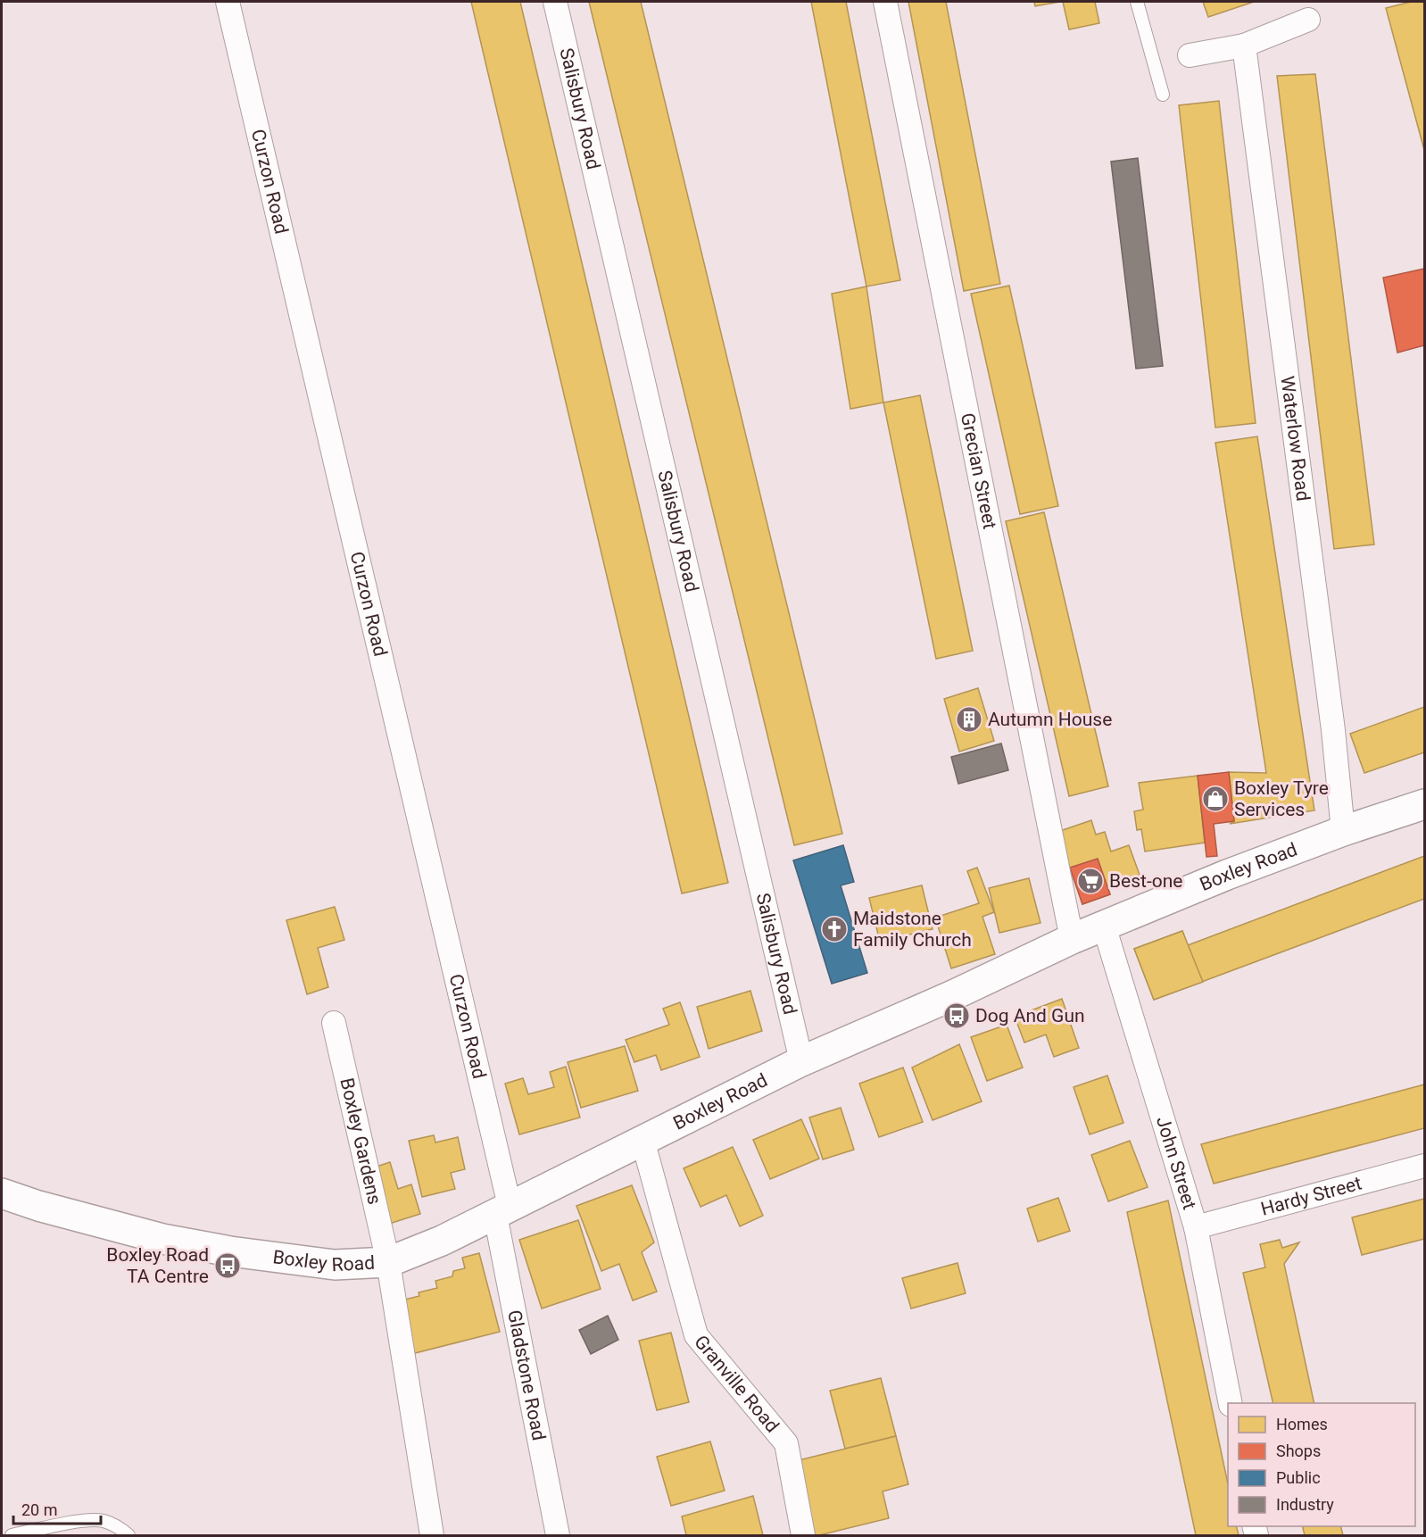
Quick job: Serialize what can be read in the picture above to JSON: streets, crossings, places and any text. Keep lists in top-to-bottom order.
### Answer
{
  "streets": {
    "street": [
      "Salisbury Road",
      "Curzon Road",
      "Waterlow Road",
      "Grecian Street",
      "Boxley Road",
      "Boxley Gardens",
      "John Street",
      "Hardy Street",
      "Gladstone Road",
      "Granville Road"
    ]
  },
  "crossings": [
    ["Salisbury Road", "Boxley Road"],
    ["Curzon Road", "Boxley Road"],
    ["Curzon Road", "Gladstone Road"],
    ["Waterlow Road", "Boxley Road"],
    ["Grecian Street", "Boxley Road"],
    ["Boxley Road", "Boxley Gardens"],
    ["Boxley Road", "John Street"],
    ["Boxley Road", "Gladstone Road"],
    ["Boxley Road", "Granville Road"],
    ["John Street", "Hardy Street"]
  ],
  "places": {
    "building": ["Autumn House"],
    "shop": ["Boxley Tyre Services"],
    "supermarket": ["Best-one"],
    "church": ["Maidstone Family Church"],
    "bus stop": ["Dog And Gun", "Boxley Road TA Centre"]
  },
  "legend": [
    "Homes",
    "Shops",
    "Public",
    "Industry"
  ],
  "scale_bar": "20 m"
}
